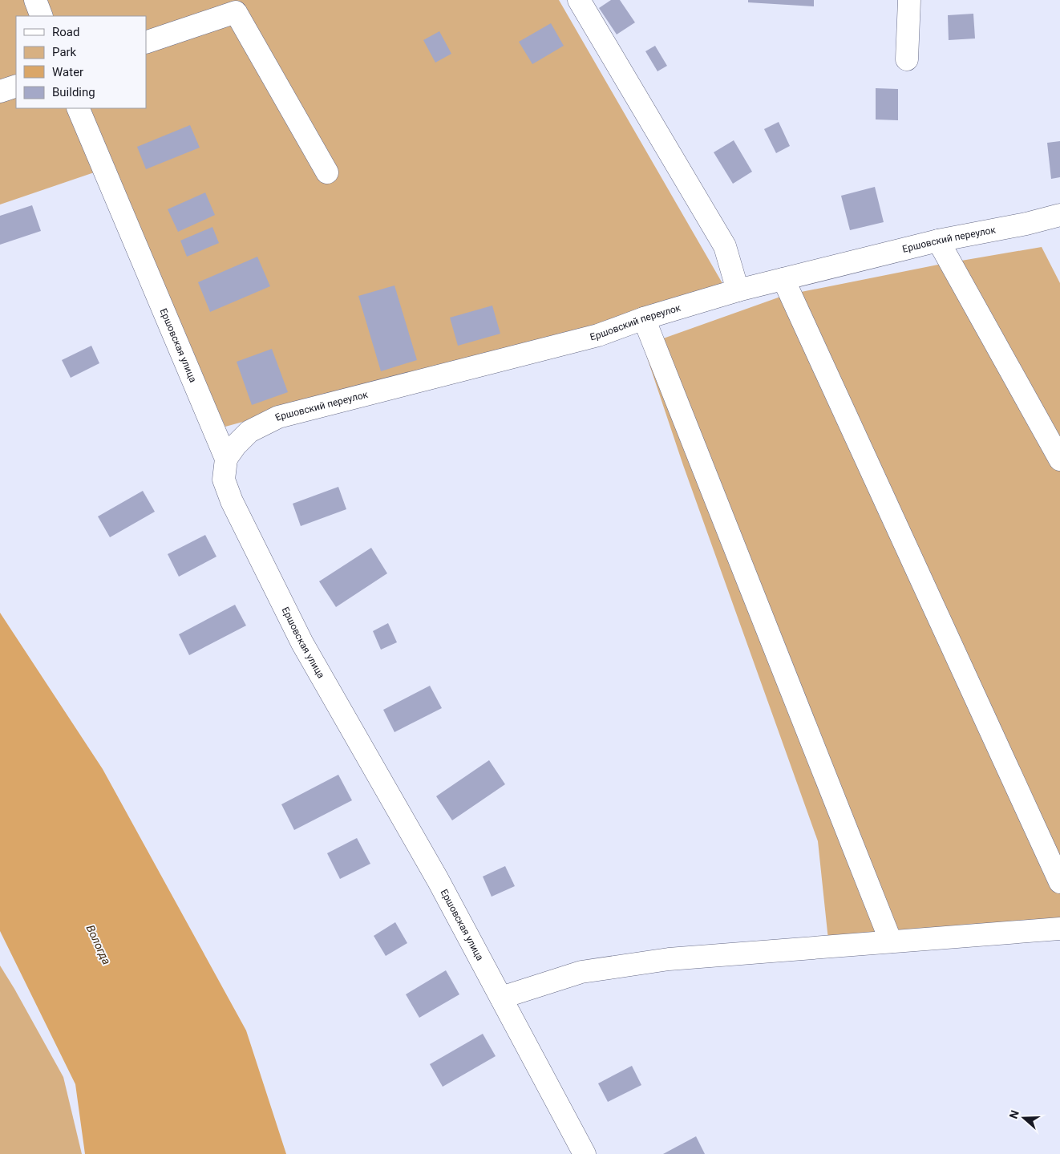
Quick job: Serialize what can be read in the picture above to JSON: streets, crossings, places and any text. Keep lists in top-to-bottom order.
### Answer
{
  "streets": {
    "street": ["Ершовский переулок", "Ершовская улица"]
  },
  "crossings": [
    ["Ершовский переулок", "Ершовская улица"]
  ],
  "water": ["Вологда"],
  "legend": [
    "Road",
    "Park",
    "Water",
    "Building"
  ],
  "north": "left"
}
